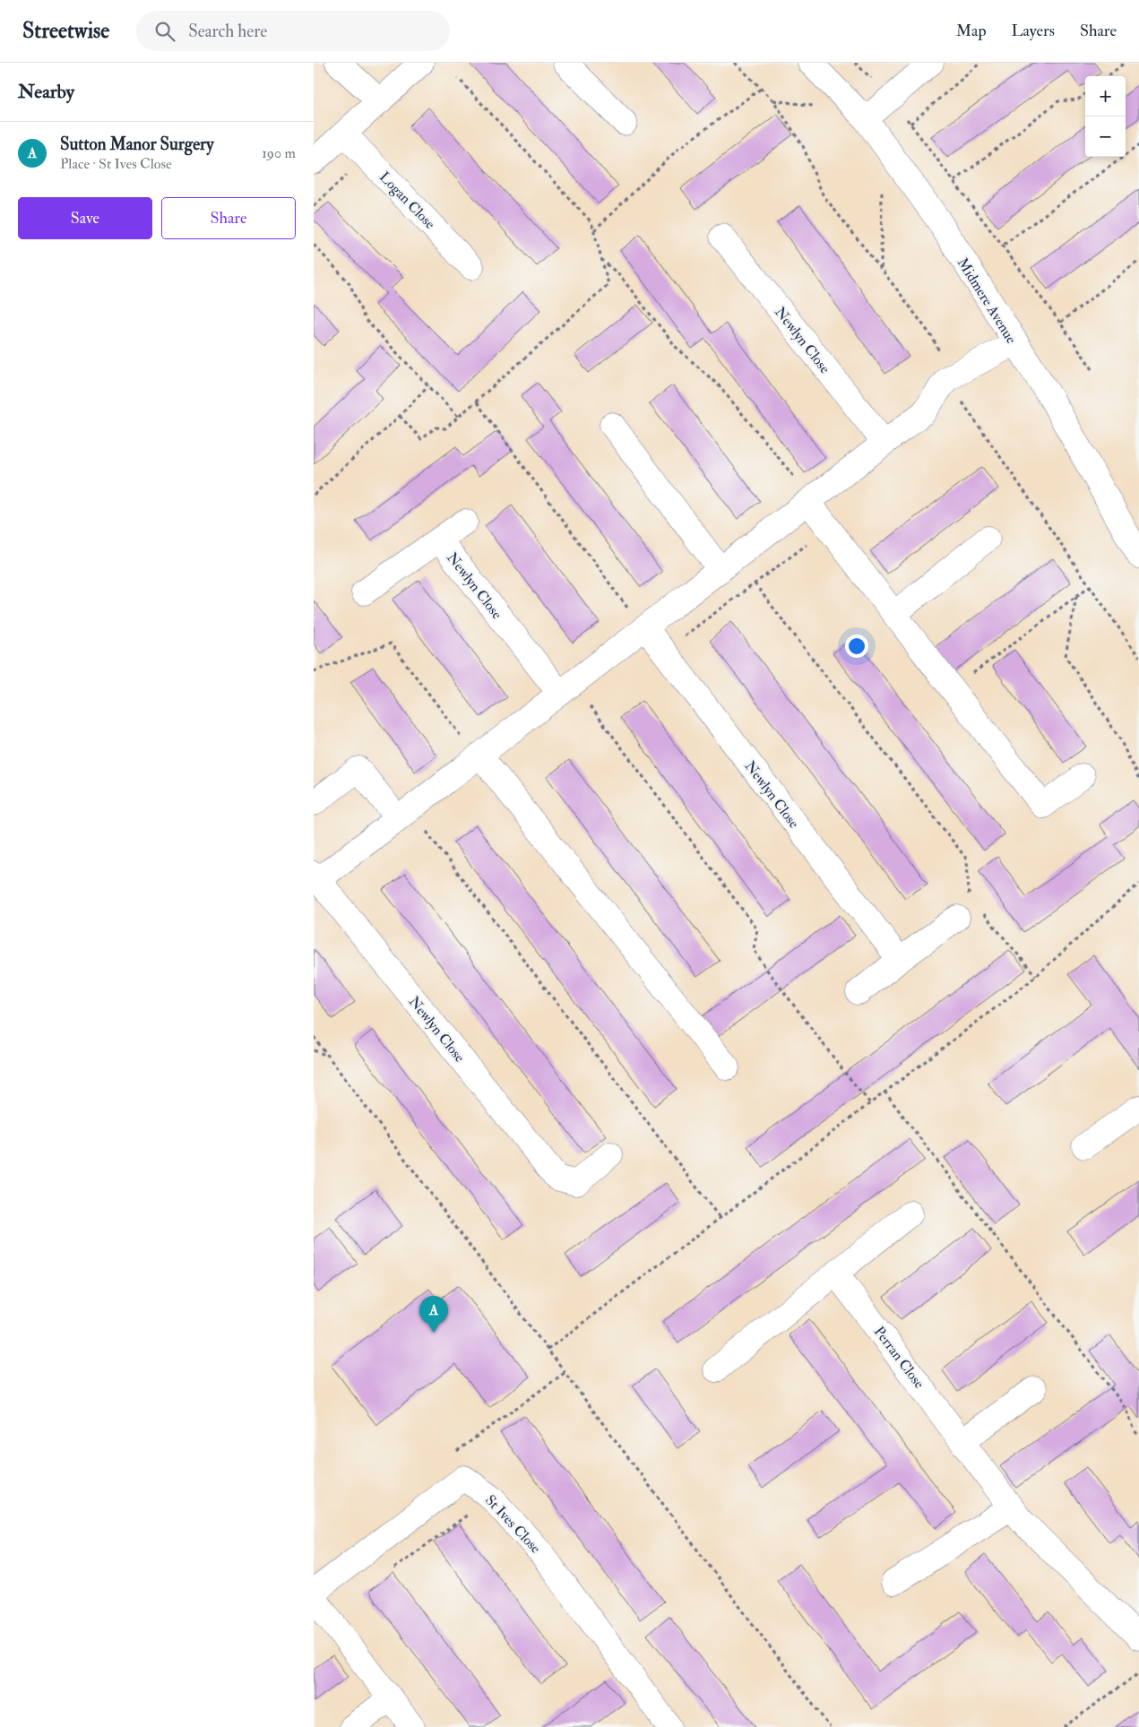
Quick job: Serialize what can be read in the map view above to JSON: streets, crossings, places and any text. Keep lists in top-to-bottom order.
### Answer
{
  "streets": {
    "street": [
      "Logan Close",
      "Midmere Avenue",
      "Newlyn Close",
      "Perran Close",
      "St Ives Close"
    ]
  },
  "crossings": [
    ["Midmere Avenue", "Newlyn Close"]
  ],
  "page": {
    "header": "Streetwise",
    "search": "Search here",
    "nav": ["Map", "Layers", "Share"],
    "heading": "Nearby",
    "map_buttons": ["+", "−"],
    "list": [
      {
        "mark": "A",
        "name": "Sutton Manor Surgery",
        "note": "Place · St Ives Close",
        "value": "190 m"
      }
    ],
    "buttons": ["Save", "Share"],
    "pins": "A"
  }
}
